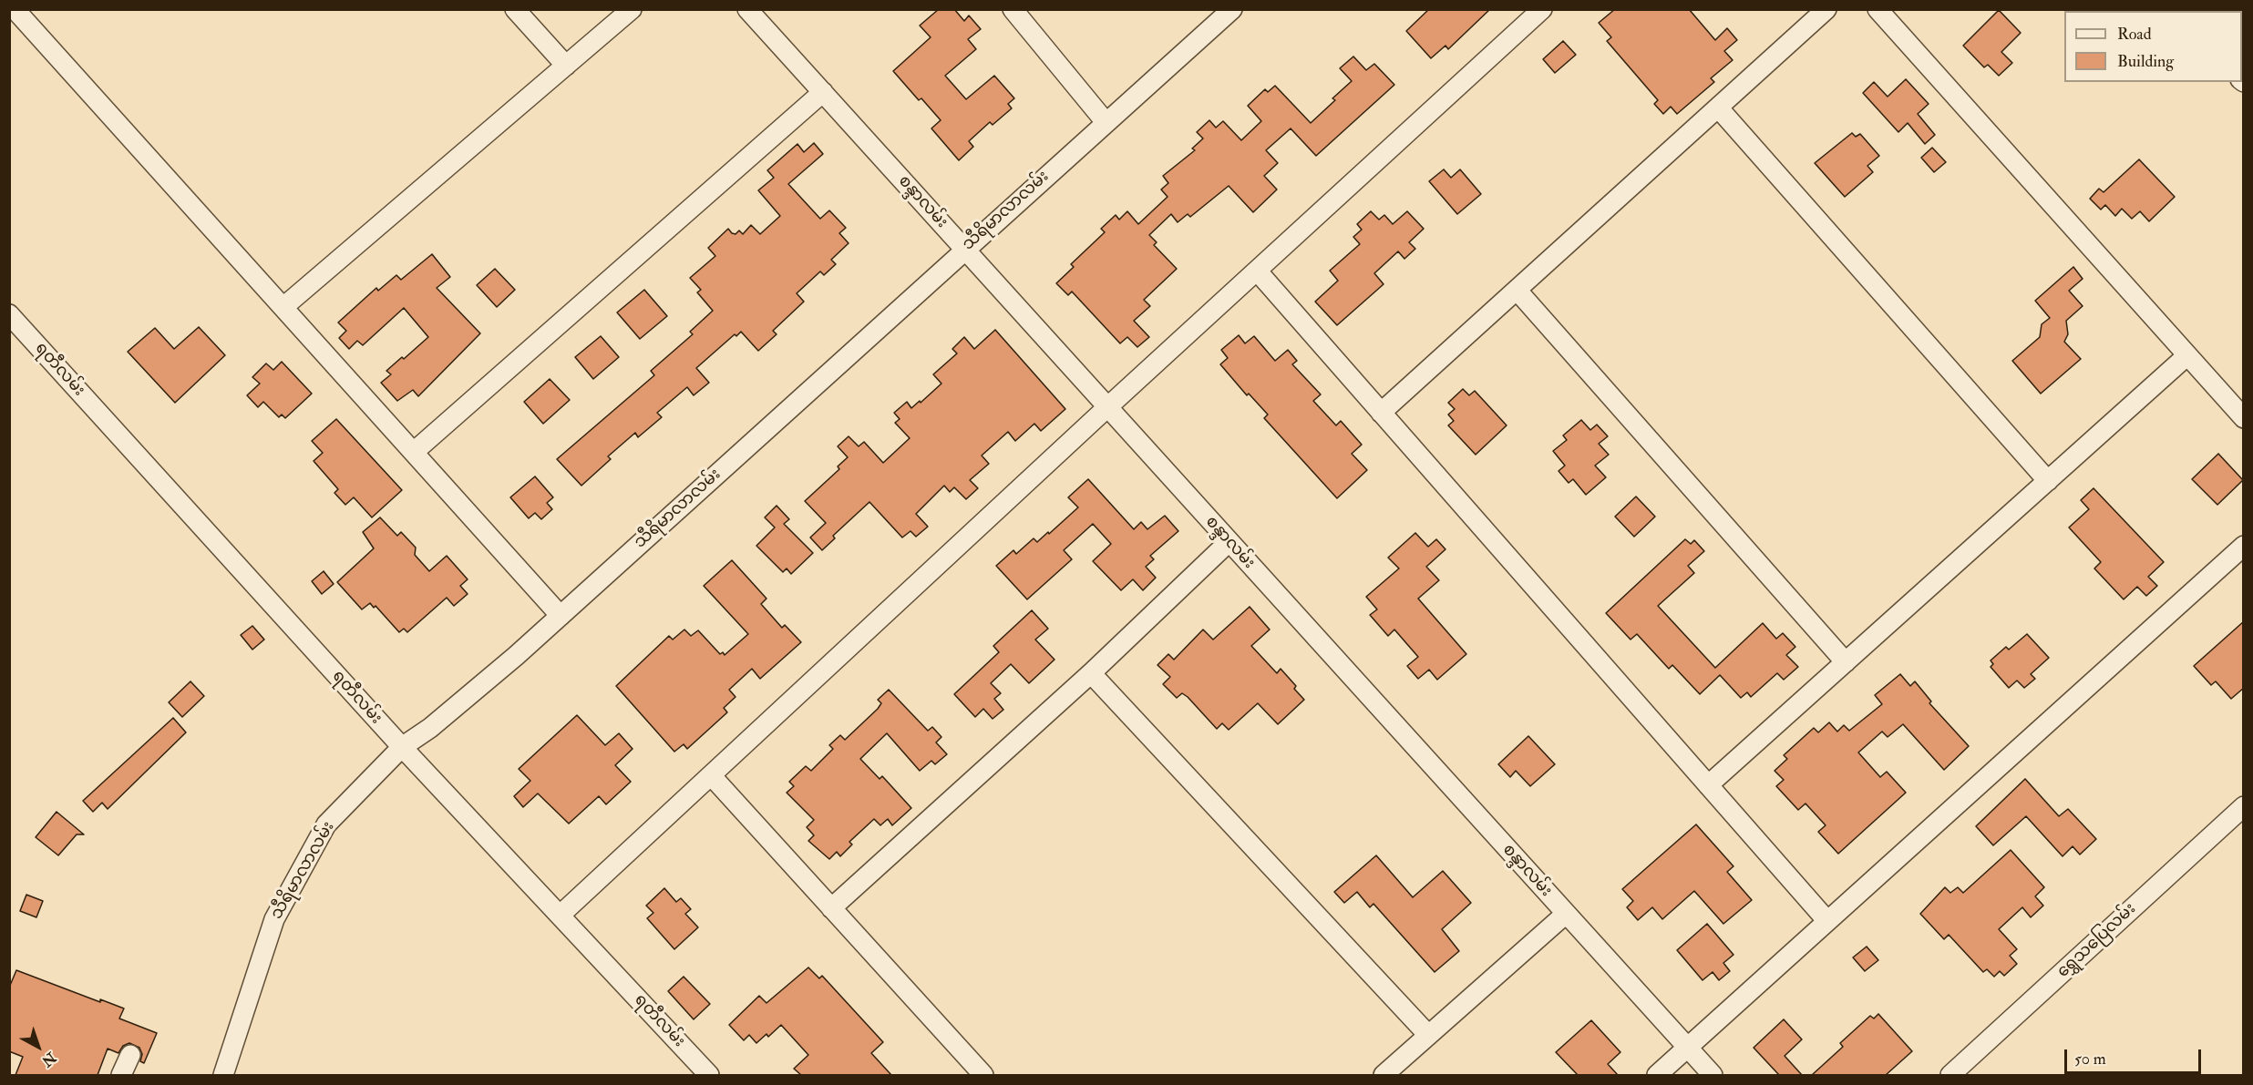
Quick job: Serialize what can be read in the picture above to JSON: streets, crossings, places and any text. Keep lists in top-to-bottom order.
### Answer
{
  "streets": {
    "street": [
      "စန္ဒာလမ်း",
      "သီရိမာလာလမ်း",
      "ရတီလမ်း",
      "ရွှေသပြေလမ်း"
    ]
  },
  "crossings": [
    ["စန္ဒာလမ်း", "သီရိမာလာလမ်း"],
    ["သီရိမာလာလမ်း", "ရတီလမ်း"]
  ],
  "legend": ["Road", "Building"],
  "scale_bar": "50 m",
  "north": "bottom right"
}
